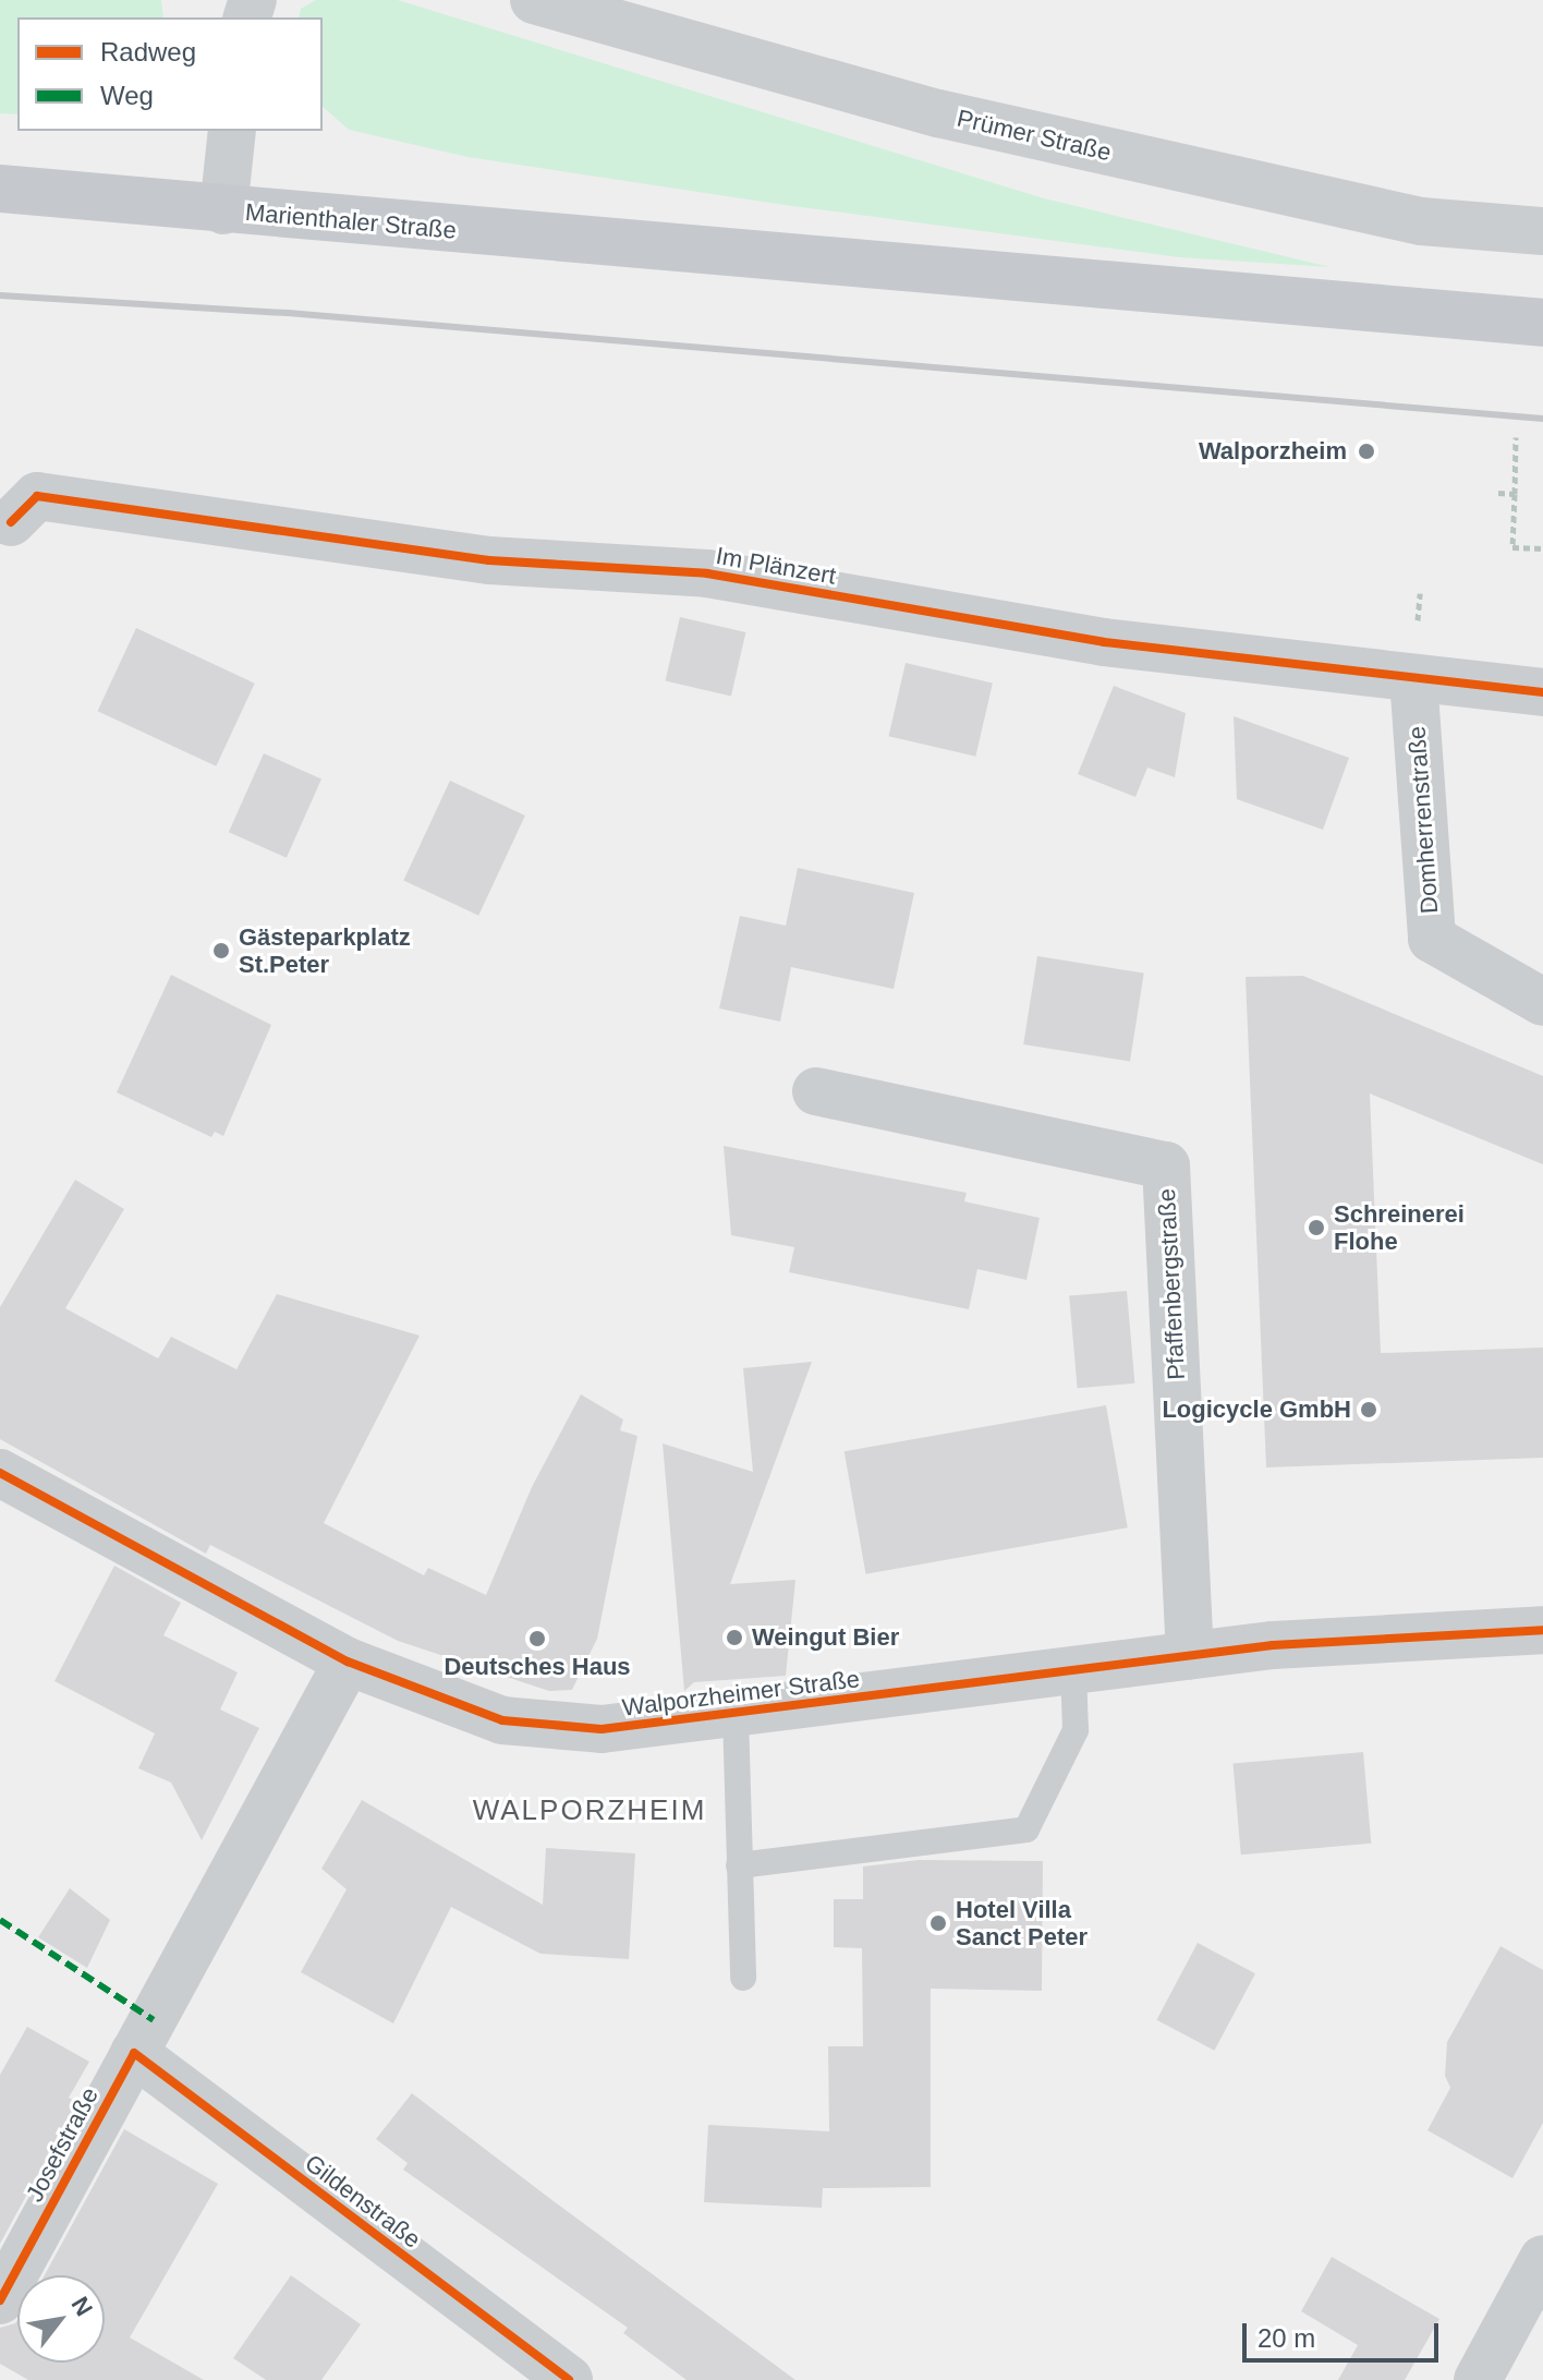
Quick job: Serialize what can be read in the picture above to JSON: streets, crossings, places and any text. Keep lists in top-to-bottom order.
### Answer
{
  "streets": {
    "main road": ["Marienthaler Straße"],
    "street": [
      "Prümer Straße",
      "Im Plänzert",
      "Domherrenstraße",
      "Pfaffenbergstraße",
      "Walporzheimer Straße",
      "Josefstraße",
      "Gildenstraße"
    ]
  },
  "crossings": [
    ["Im Plänzert", "Domherrenstraße"],
    ["Pfaffenbergstraße", "Walporzheimer Straße"],
    ["Walporzheimer Straße", "Josefstraße"],
    ["Josefstraße", "Gildenstraße"]
  ],
  "districts": ["WALPORZHEIM"],
  "places": [
    "Walporzheim",
    "Gästeparkplatz St.Peter",
    "Schreinerei Flohe",
    "Logicycle GmbH",
    "Weingut Bier",
    "Deutsches Haus",
    "Hotel Villa Sanct Peter"
  ],
  "legend": ["Radweg", "Weg"],
  "scale_bar": "20 m",
  "north": "top right"
}
